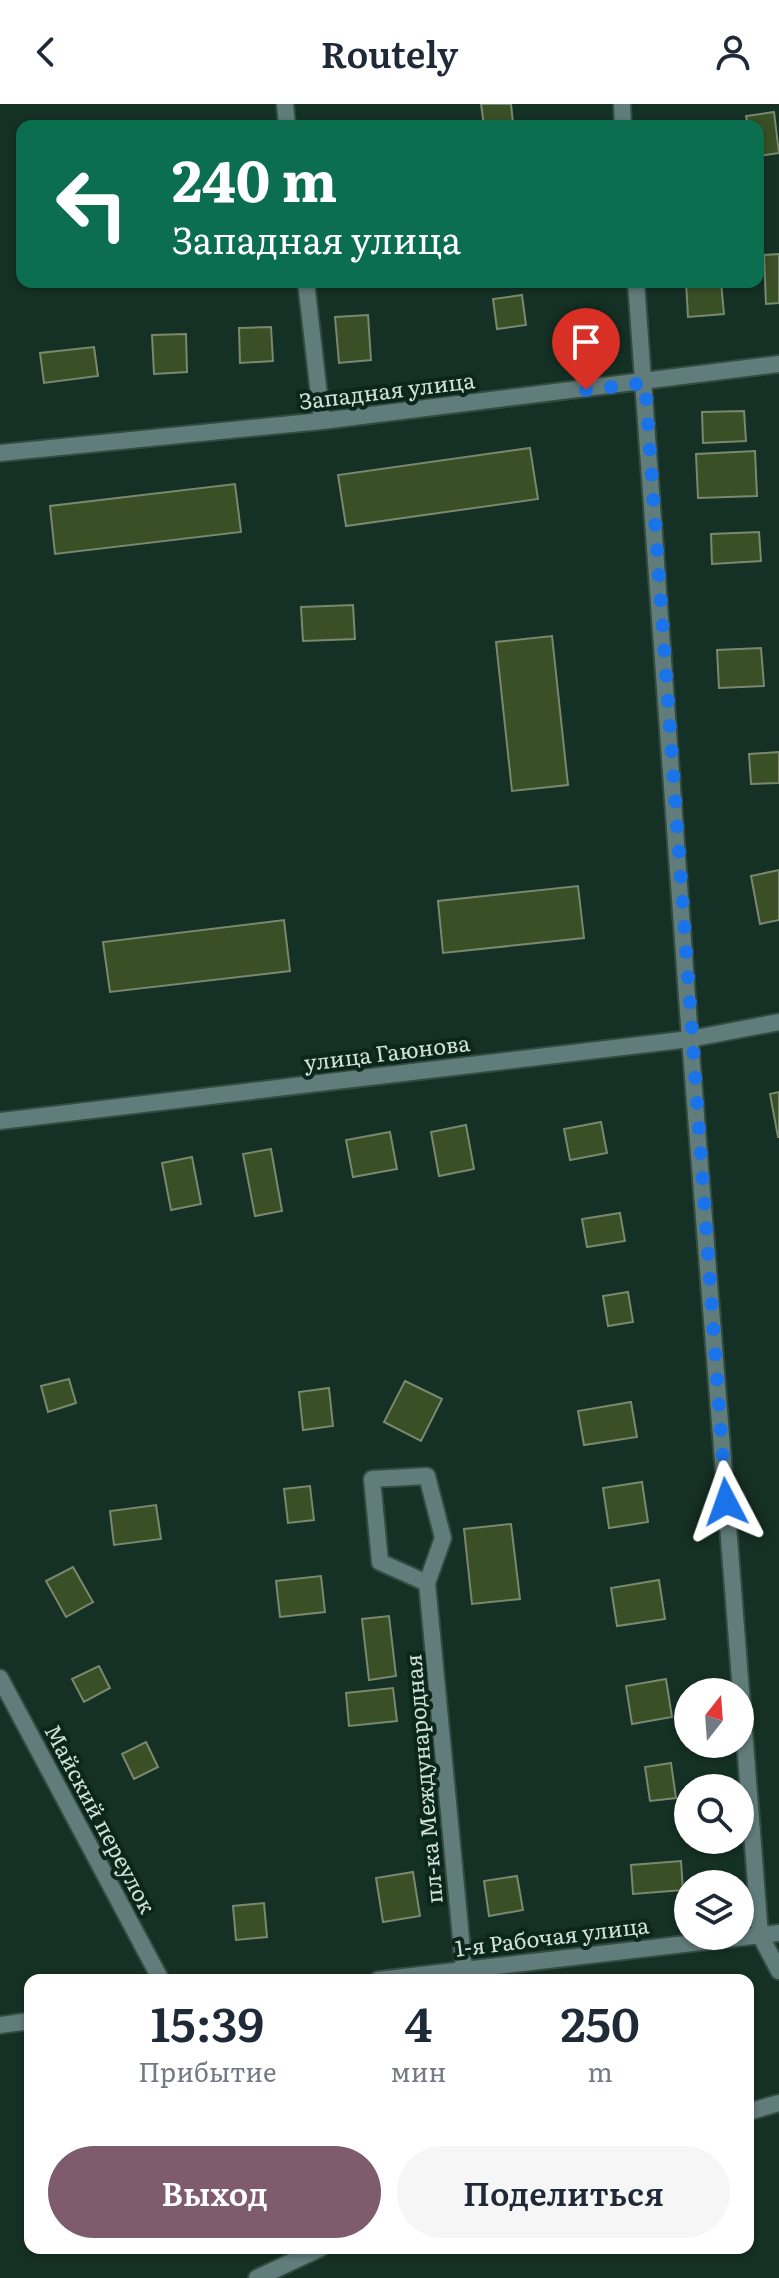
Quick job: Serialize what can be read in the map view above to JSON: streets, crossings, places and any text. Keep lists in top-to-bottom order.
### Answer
{
  "streets": {
    "street": [
      "Западная улица",
      "улица Гаюнова",
      "пл-ка Международная",
      "Майский переулок",
      "1-я Рабочая улица"
    ]
  },
  "crossings": [
    ["пл-ка Международная", "1-я Рабочая улица"]
  ],
  "north": "top",
  "page": {
    "header": "Routely",
    "turn": ["240 m", "Западная улица"],
    "eta": [
      "15:39",
      "Прибытие",
      "4",
      "мин",
      "250",
      "m"
    ],
    "buttons": ["Выход", "Поделиться"]
  }
}
